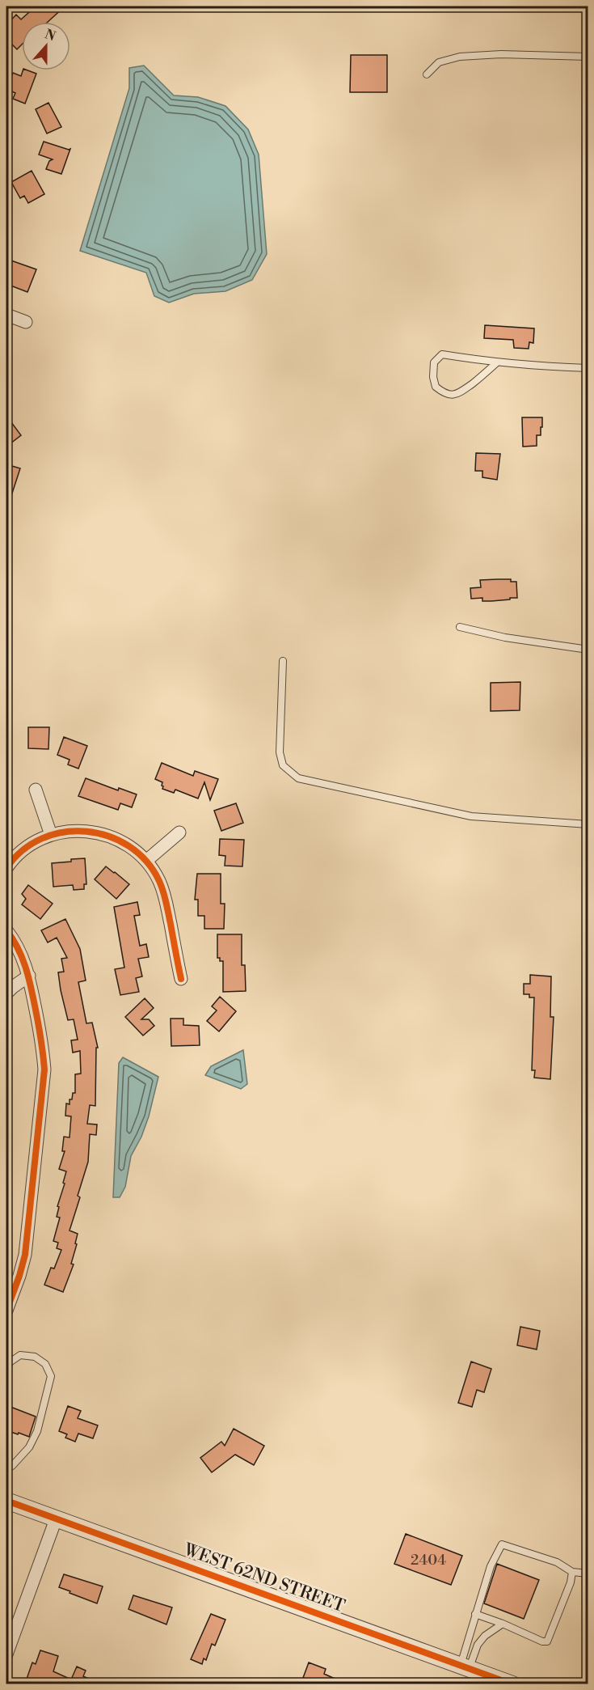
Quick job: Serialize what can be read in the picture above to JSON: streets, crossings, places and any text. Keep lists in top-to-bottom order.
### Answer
{
  "streets": {
    "street": ["WEST 62ND STREET"]
  },
  "house_numbers": ["2404"],
  "north": "top"
}
